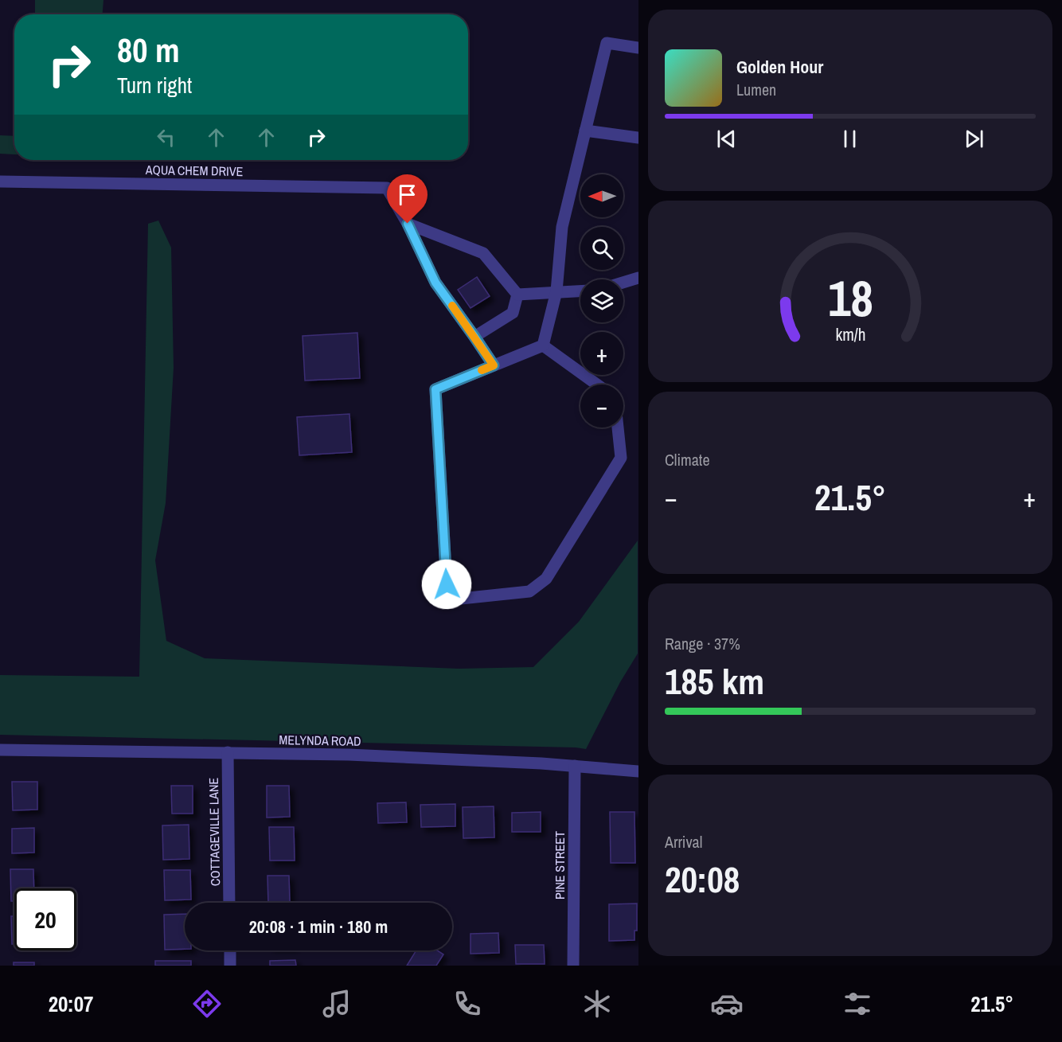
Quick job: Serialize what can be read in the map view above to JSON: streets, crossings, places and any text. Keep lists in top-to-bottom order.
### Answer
{
  "streets": {
    "street": [
      "AQUA CHEM DRIVE",
      "MELYNDA ROAD",
      "COTTAGEVILLE LANE",
      "PINE STREET"
    ]
  },
  "crossings": [
    ["MELYNDA ROAD", "COTTAGEVILLE LANE"],
    ["MELYNDA ROAD", "PINE STREET"]
  ],
  "north": "left",
  "page": {
    "turn": ["80 m", "Turn right"],
    "song": ["Golden Hour", "Lumen"],
    "map_buttons": ["+", "−"],
    "tile": [
      "Climate",
      ["Range · 37%", "185 km"],
      ["Arrival", "20:08"]
    ],
    "heat": ["−", "21.5°", "+"],
    "limit": "20",
    "trip": "20:08 · 1 min · 180 m",
    "tabs": ["20:07", "21.5°"],
    "gauge": ["18", "km/h"]
  }
}
